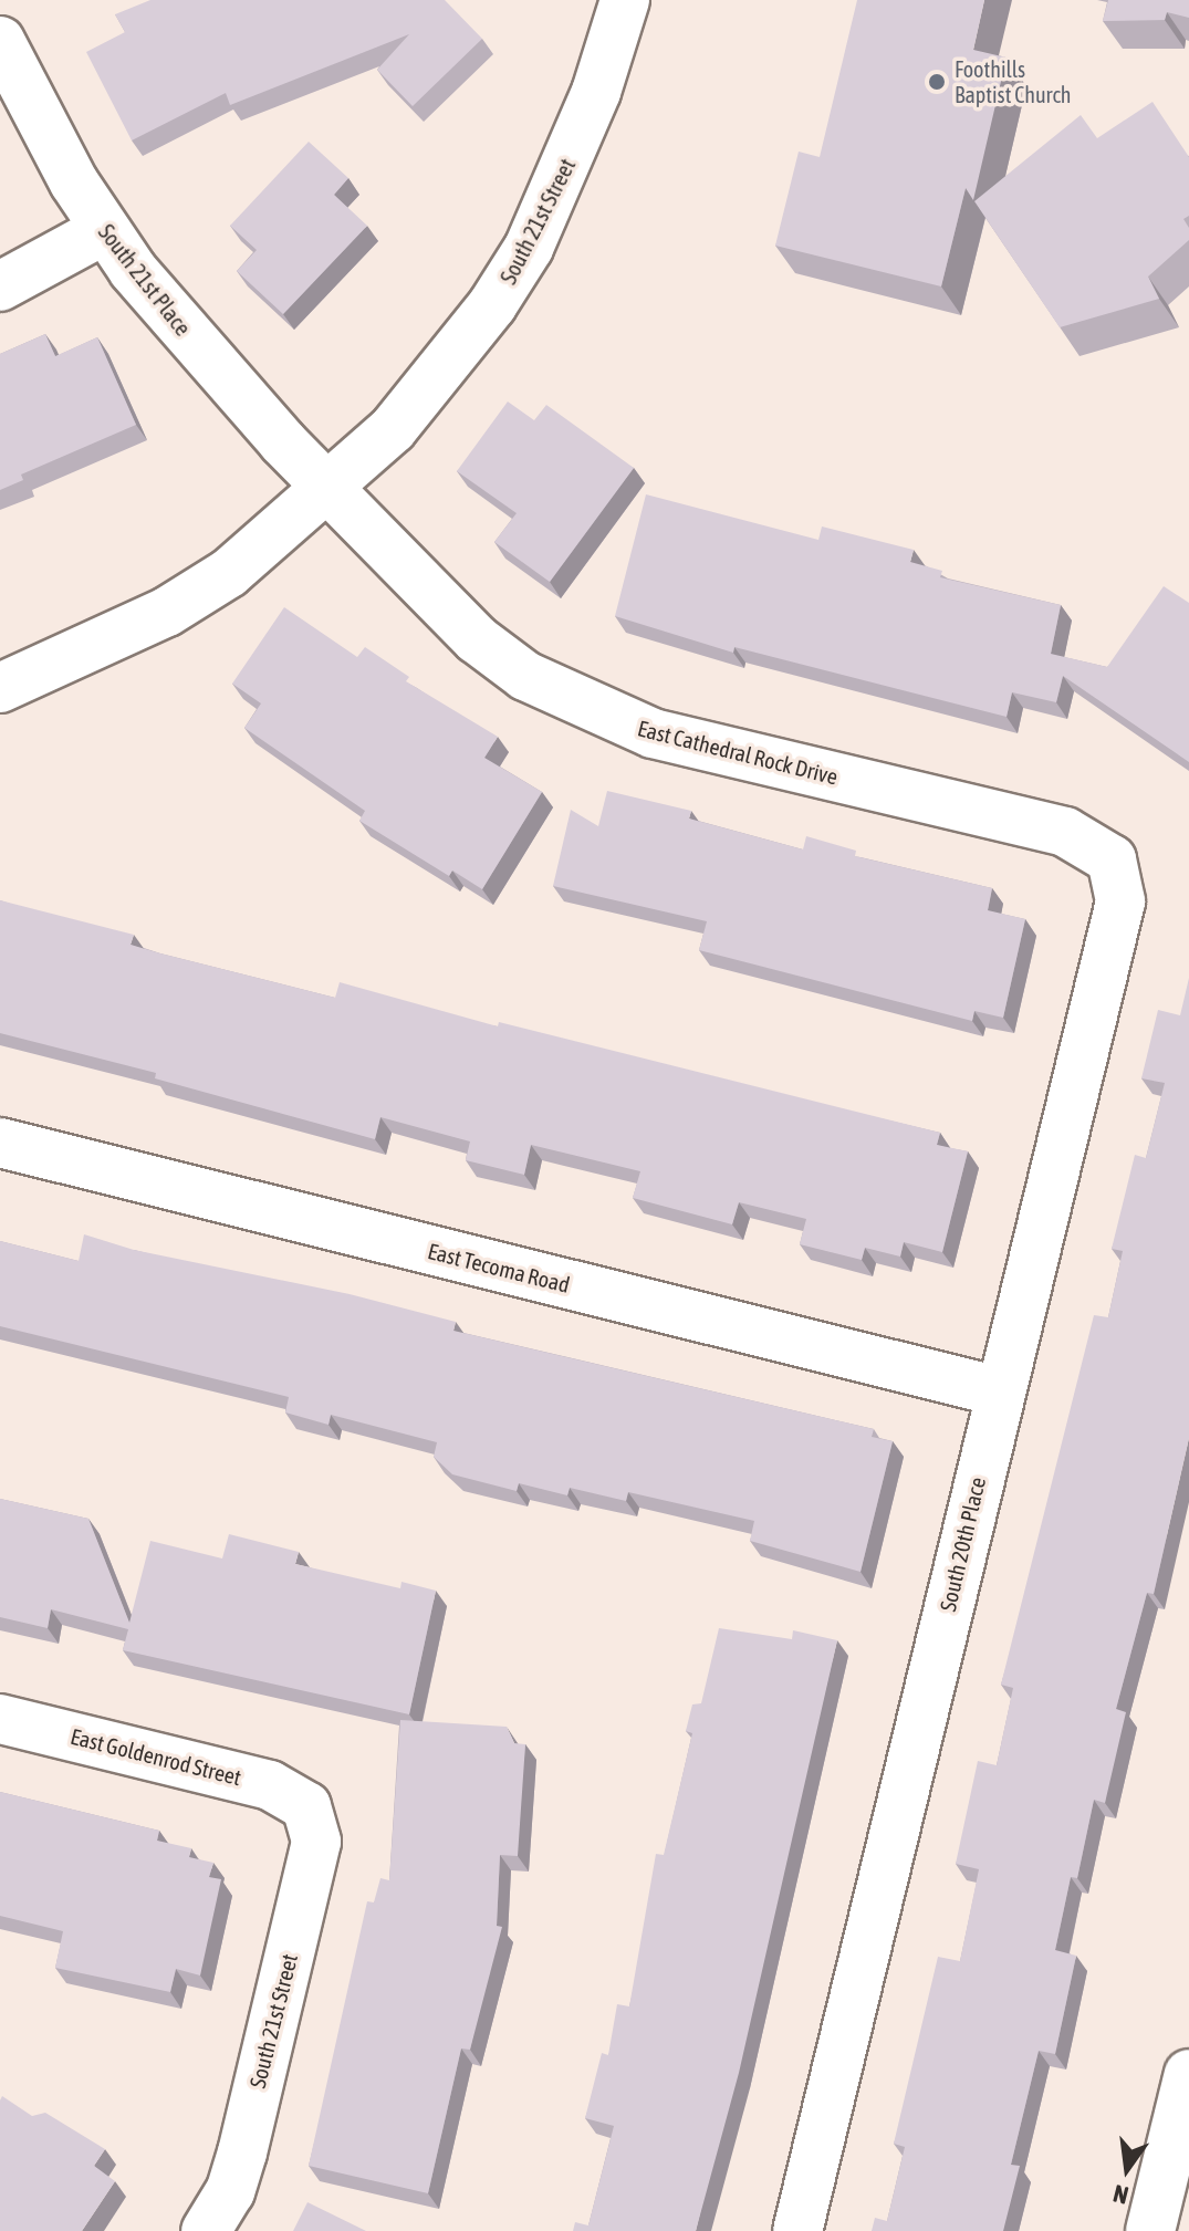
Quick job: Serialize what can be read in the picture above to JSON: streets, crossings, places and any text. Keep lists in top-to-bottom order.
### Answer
{
  "streets": {
    "street": [
      "South 21st Street",
      "South 21st Place",
      "East Cathedral Rock Drive",
      "East Tecoma Road",
      "South 20th Place",
      "East Goldenrod Street"
    ]
  },
  "crossings": [
    ["South 21st Street", "South 21st Place"],
    ["South 21st Street", "East Cathedral Rock Drive"],
    ["South 21st Street", "East Goldenrod Street"],
    ["South 21st Place", "East Cathedral Rock Drive"],
    ["East Cathedral Rock Drive", "South 20th Place"],
    ["East Tecoma Road", "South 20th Place"]
  ],
  "places": ["Foothills Baptist Church"],
  "north": "bottom"
}
